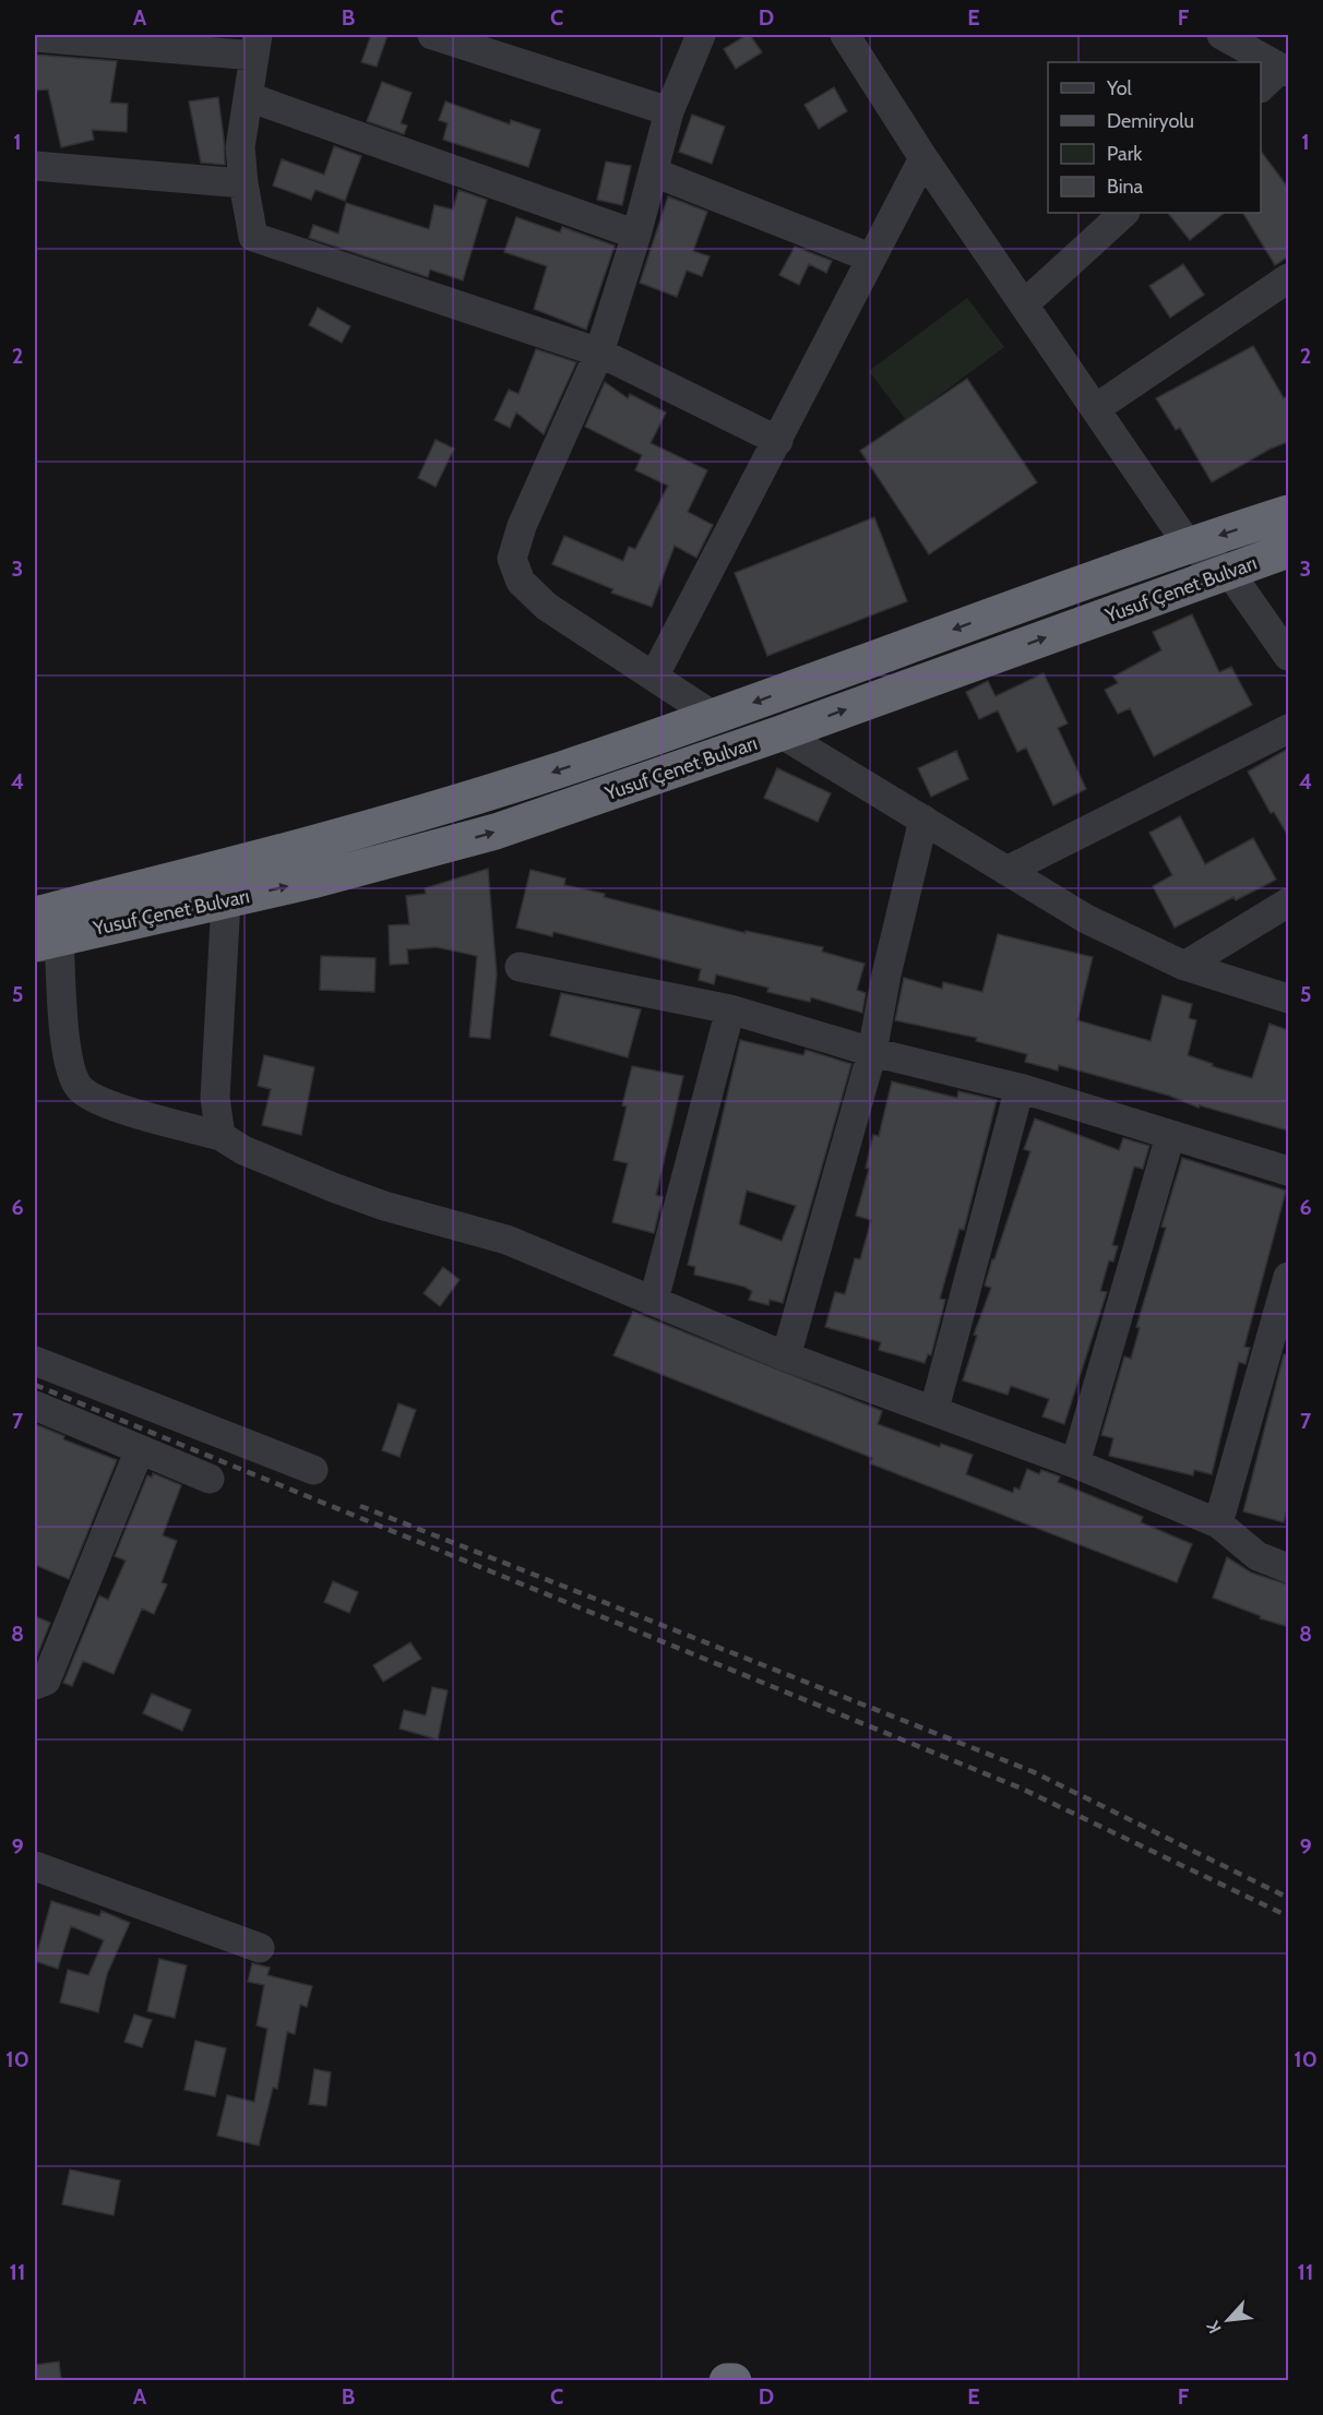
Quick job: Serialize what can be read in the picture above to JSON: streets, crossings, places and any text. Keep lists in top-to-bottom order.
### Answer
{
  "streets": {
    "highway": ["Yusuf Çenet Bulvarı"]
  },
  "legend": [
    "Yol",
    "Demiryolu",
    "Park",
    "Bina"
  ],
  "north": "bottom left",
  "grid": {
    "columns": [
      "A",
      "B",
      "C",
      "D",
      "E",
      "F"
    ],
    "rows": [
      "1",
      "2",
      "3",
      "4",
      "5",
      "6",
      "7",
      "8",
      "9",
      "10",
      "11"
    ]
  }
}
